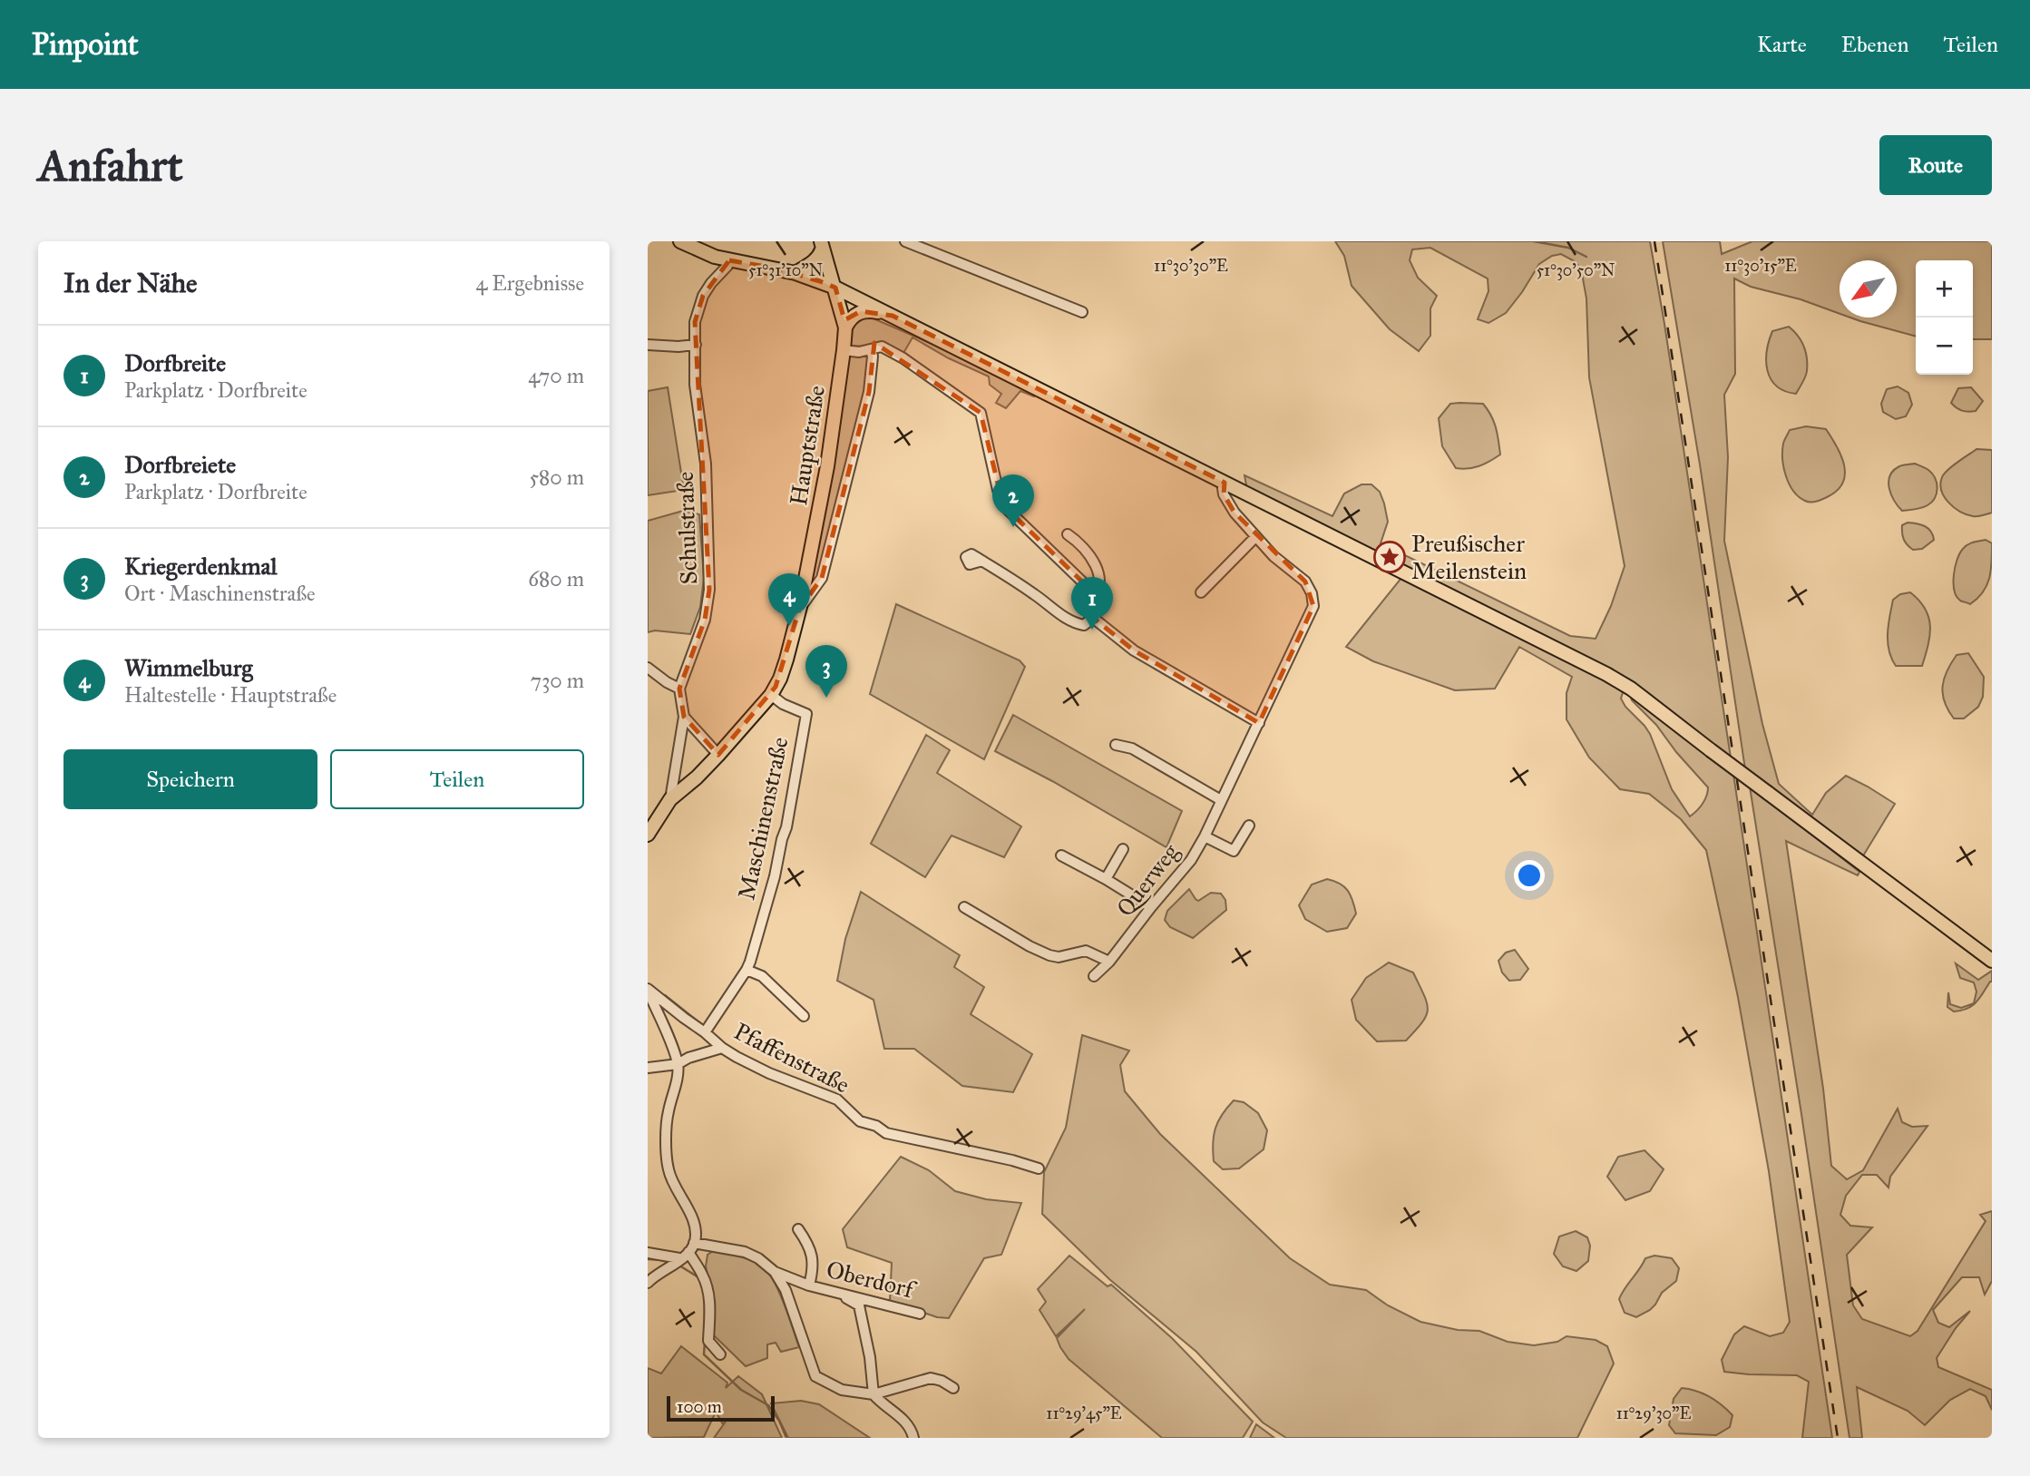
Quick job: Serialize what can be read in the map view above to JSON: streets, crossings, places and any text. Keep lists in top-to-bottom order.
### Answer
{
  "streets": {
    "main road": ["Hauptstraße"],
    "street": [
      "Schulstraße",
      "Maschinenstraße",
      "Querweg",
      "Pfaffenstraße",
      "Oberdorf"
    ]
  },
  "crossings": [
    ["Hauptstraße", "Schulstraße"],
    ["Hauptstraße", "Maschinenstraße"],
    ["Maschinenstraße", "Pfaffenstraße"]
  ],
  "places": {
    "place": ["Preußischer Meilenstein"]
  },
  "scale_bar": "100 m",
  "north": "bottom left",
  "page": {
    "header": "Pinpoint",
    "nav": ["Karte", "Ebenen", "Teilen"],
    "buttons": [
      "Route",
      ["Speichern", "Teilen"]
    ],
    "title": "Anfahrt",
    "heading": ["In der Nähe", "4 Ergebnisse"],
    "map_buttons": ["+", "−"],
    "list": [
      {
        "mark": "1",
        "name": "Dorfbreite",
        "note": "Parkplatz · Dorfbreite",
        "value": "470 m"
      },
      {
        "mark": "2",
        "name": "Dorfbreiete",
        "note": "Parkplatz · Dorfbreite",
        "value": "580 m"
      },
      {
        "mark": "3",
        "name": "Kriegerdenkmal",
        "note": "Ort · Maschinenstraße",
        "value": "680 m"
      },
      {
        "mark": "4",
        "name": "Wimmelburg",
        "note": "Haltestelle · Hauptstraße",
        "value": "730 m"
      }
    ],
    "pins": [
      "2",
      "4",
      "1",
      "3"
    ],
    "scale": "100 m"
  },
  "coordinates": [
    "11°30'30\"E",
    "11°30'15\"E",
    "51°31'10\"N",
    "51°30'50\"N",
    "11°29'45\"E",
    "11°29'30\"E"
  ]
}
